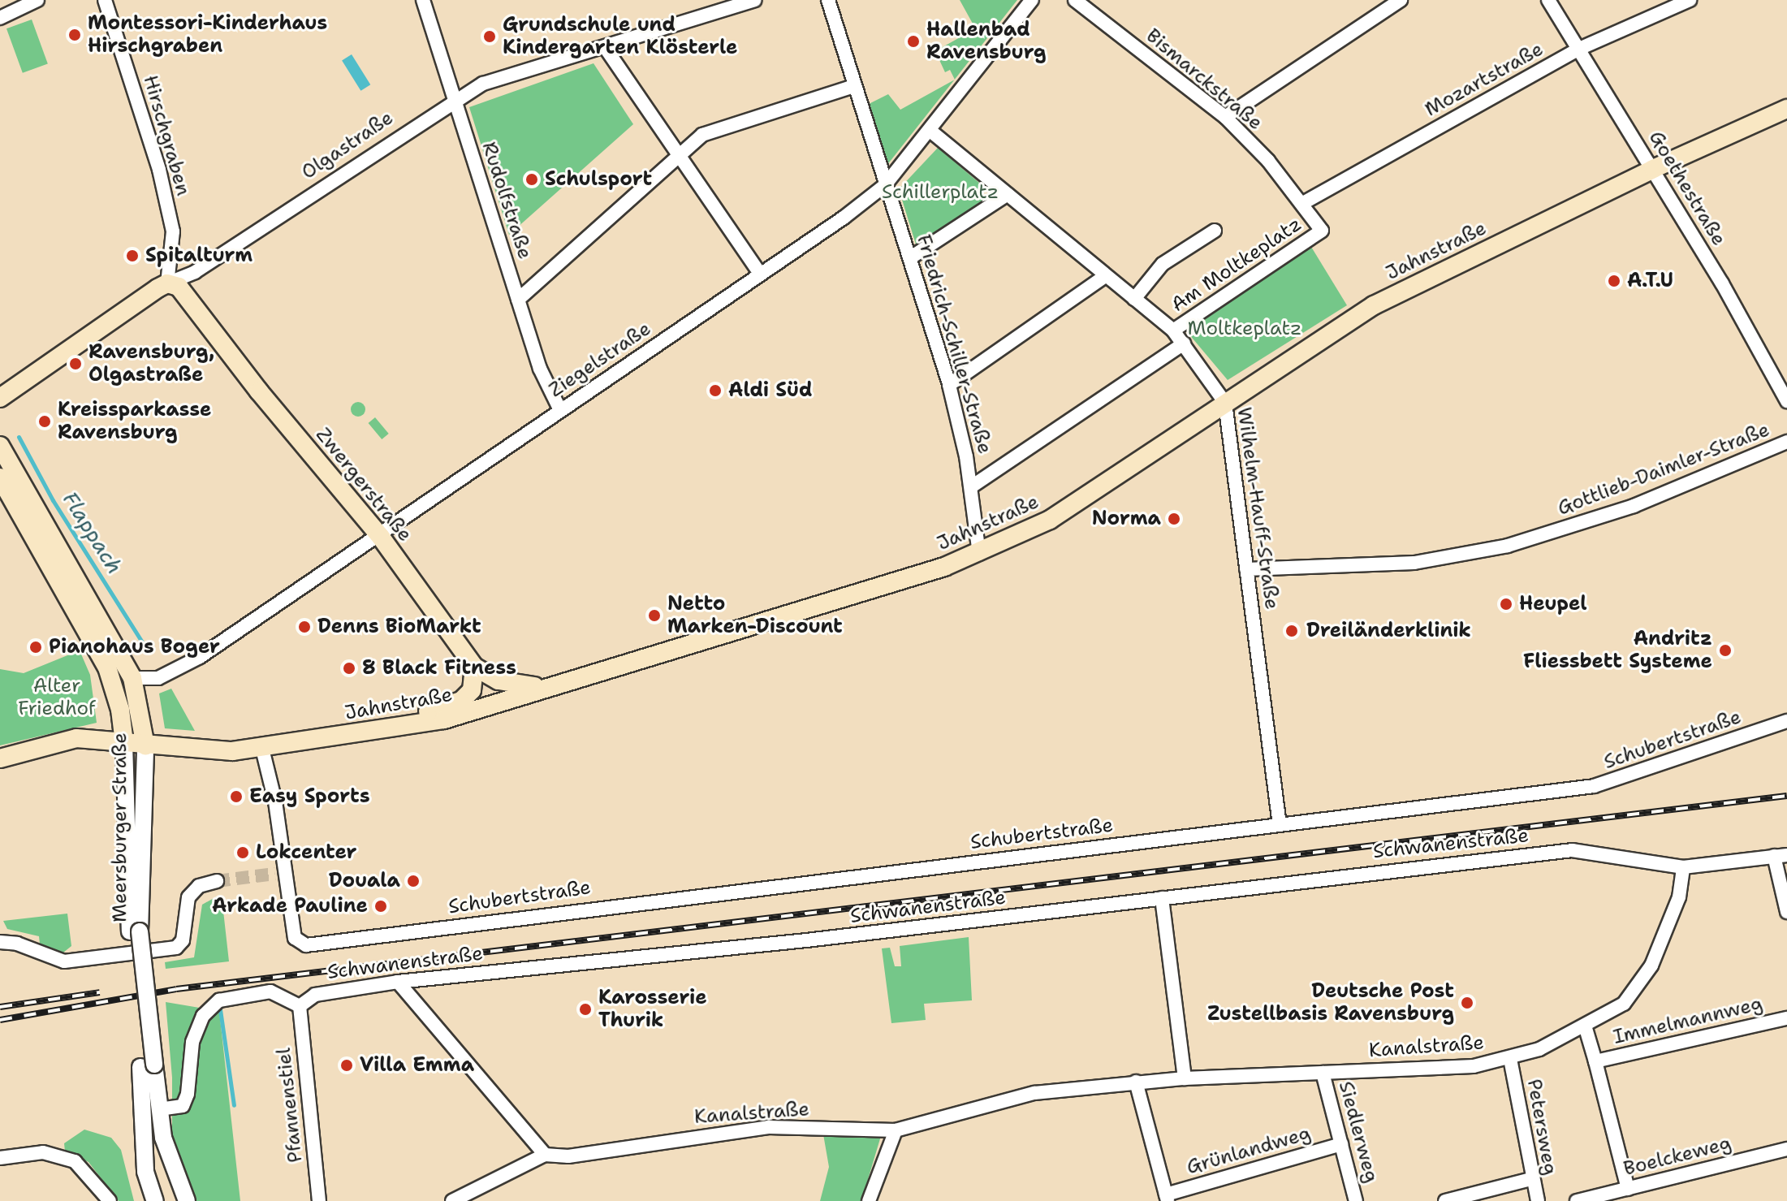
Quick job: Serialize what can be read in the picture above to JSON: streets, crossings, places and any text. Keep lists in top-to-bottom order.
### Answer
{
  "streets": {
    "main road": [
      "Olgastraße",
      "Jahnstraße",
      "Zwergerstraße",
      "Meersburger Straße"
    ],
    "street": [
      "Bismarckstraße",
      "Mozartstraße",
      "Hirschgraben",
      "Goethestraße",
      "Rudolfstraße",
      "Am Moltkeplatz",
      "Friedrich-Schiller-Straße",
      "Ziegelstraße",
      "Gottlieb-Daimler-Straße",
      "Wilhelm-Hauff-Straße",
      "Schubertstraße",
      "Schwanenstraße",
      "Immelmannweg",
      "Kanalstraße",
      "Pfannenstiel",
      "Petersweg",
      "Siedlerweg",
      "Grünlandweg",
      "Boelckeweg"
    ]
  },
  "crossings": [
    ["Bismarckstraße", "Mozartstraße"],
    ["Bismarckstraße", "Am Moltkeplatz"],
    ["Mozartstraße", "Goethestraße"],
    ["Hirschgraben", "Olgastraße"],
    ["Hirschgraben", "Zwergerstraße"],
    ["Olgastraße", "Rudolfstraße"],
    ["Olgastraße", "Zwergerstraße"],
    ["Goethestraße", "Jahnstraße"],
    ["Rudolfstraße", "Ziegelstraße"],
    ["Jahnstraße", "Friedrich-Schiller-Straße"],
    ["Jahnstraße", "Zwergerstraße"],
    ["Jahnstraße", "Wilhelm-Hauff-Straße"],
    ["Jahnstraße", "Schubertstraße"],
    ["Jahnstraße", "Meersburger Straße"],
    ["Am Moltkeplatz", "Wilhelm-Hauff-Straße"],
    ["Friedrich-Schiller-Straße", "Ziegelstraße"],
    ["Ziegelstraße", "Zwergerstraße"],
    ["Ziegelstraße", "Wilhelm-Hauff-Straße"],
    ["Ziegelstraße", "Meersburger Straße"],
    ["Gottlieb-Daimler-Straße", "Wilhelm-Hauff-Straße"],
    ["Wilhelm-Hauff-Straße", "Schubertstraße"],
    ["Schwanenstraße", "Kanalstraße"],
    ["Schwanenstraße", "Pfannenstiel"],
    ["Immelmannweg", "Kanalstraße"],
    ["Kanalstraße", "Petersweg"],
    ["Kanalstraße", "Siedlerweg"],
    ["Kanalstraße", "Grünlandweg"],
    ["Siedlerweg", "Grünlandweg"]
  ],
  "water": ["Flappach"],
  "parks": ["Schillerplatz", "Moltkeplatz", "Alter Friedhof"],
  "places": [
    "Montessori-Kinderhaus Hirschgraben",
    "Grundschule und Kindergarten Klösterle",
    "Hallenbad Ravensburg",
    "Schulsport",
    "Spitalturm",
    "A.T.U",
    "Ravensburg, Olgastraße",
    "Aldi Süd",
    "Kreissparkasse Ravensburg",
    "Norma",
    "Heupel",
    "Netto Marken-Discount",
    "Denns BioMarkt",
    "Dreiländerklinik",
    "Pianohaus Boger",
    "Andritz Fliessbett Systeme",
    "8 Black Fitness",
    "Easy Sports",
    "Lokcenter",
    "Douala",
    "Arkade Pauline",
    "Deutsche Post Zustellbasis Ravensburg",
    "Karosserie Thurik",
    "Villa Emma"
  ]
}
